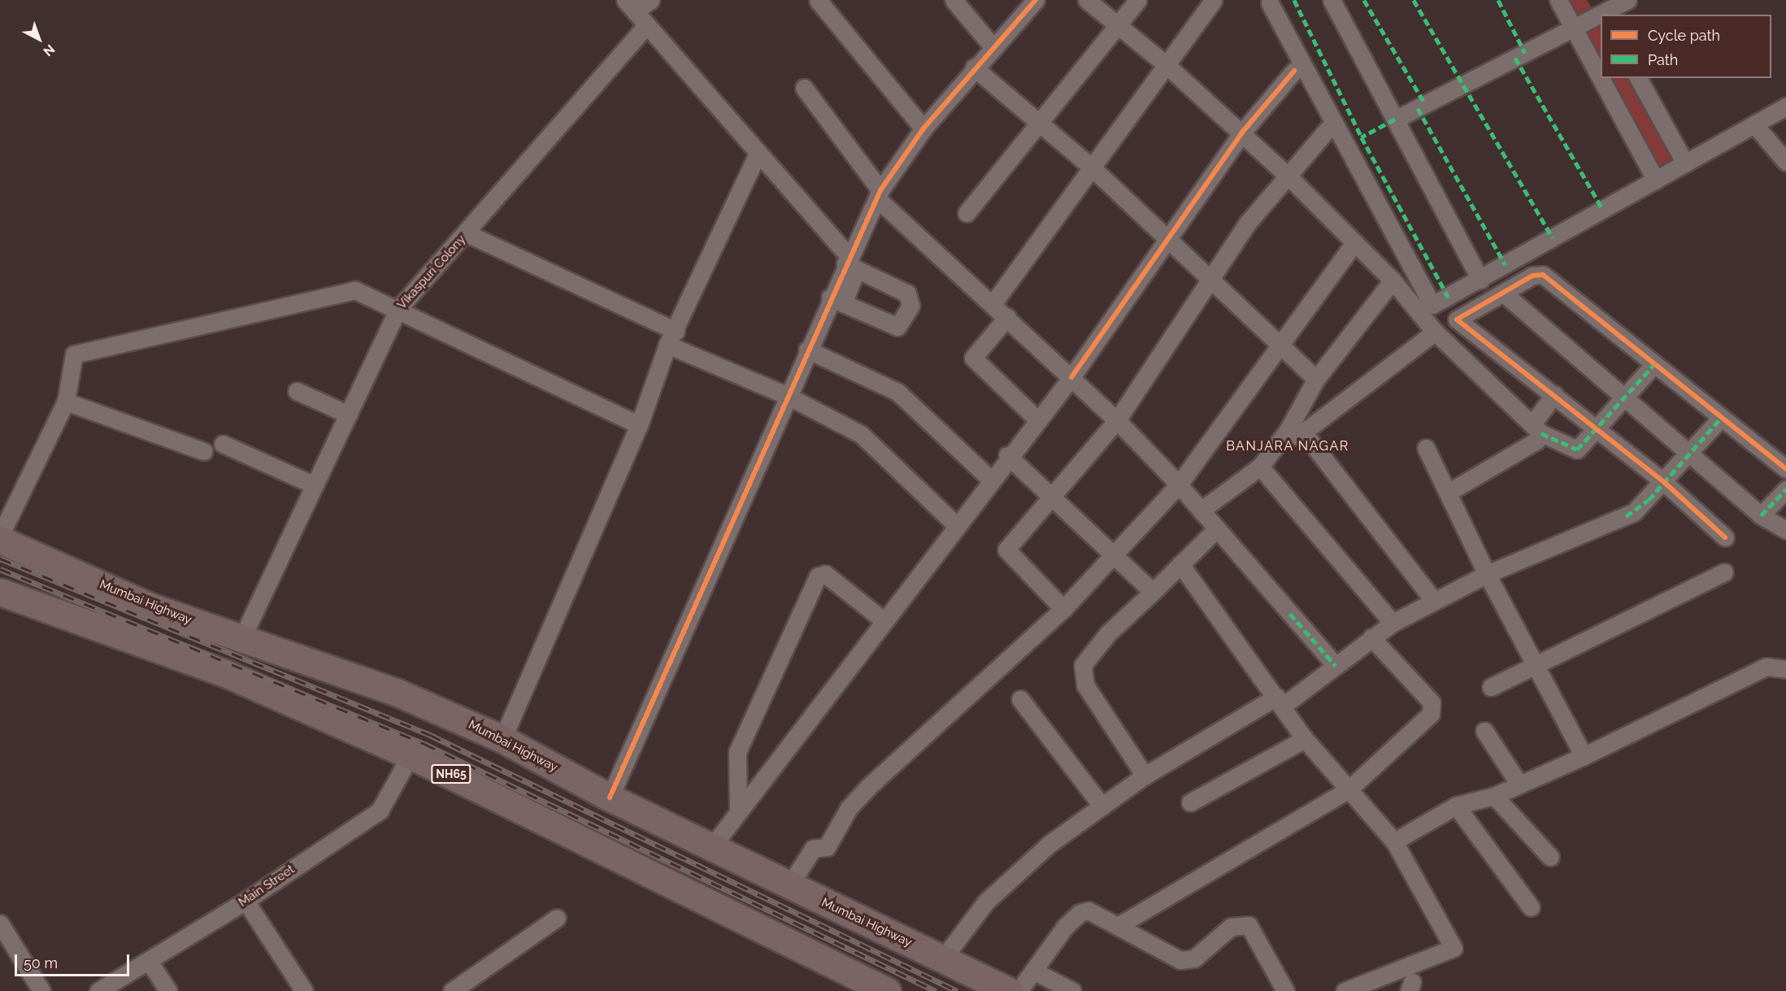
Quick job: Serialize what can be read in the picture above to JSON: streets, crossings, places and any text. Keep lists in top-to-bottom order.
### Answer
{
  "streets": {
    "highway": ["Mumbai Highway", "NH65"],
    "street": ["Vikaspuri Colony", "Main Street"]
  },
  "crossings": [
    ["Vikaspuri Colony", "Mumbai Highway"],
    ["NH65", "Main Street"]
  ],
  "districts": ["BANJARA NAGAR"],
  "legend": ["Cycle path", "Path"],
  "scale_bar": "50 m",
  "north": "bottom right"
}
